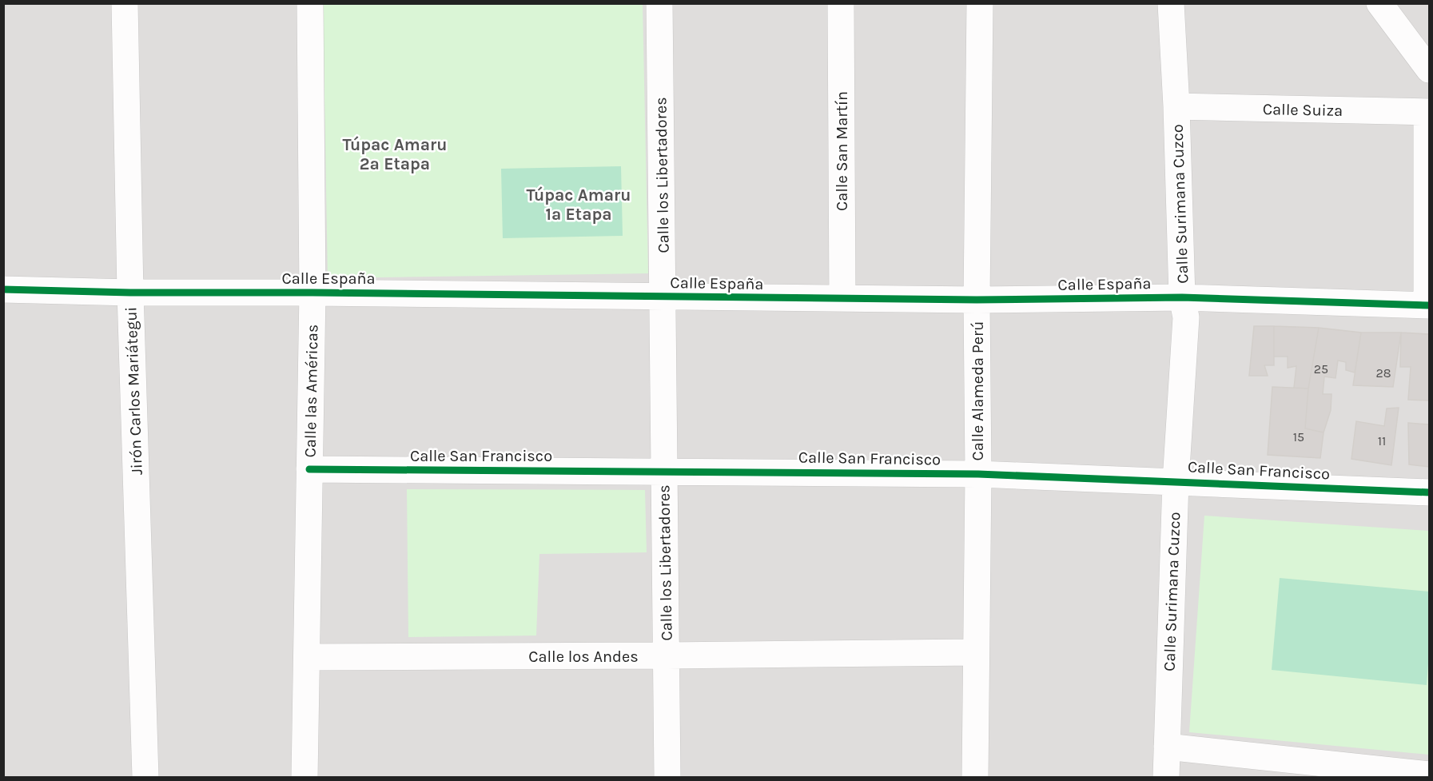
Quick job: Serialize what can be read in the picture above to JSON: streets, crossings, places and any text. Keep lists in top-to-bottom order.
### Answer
{
  "streets": {
    "street": [
      "Calle Suiza",
      "Calle San Martín",
      "Calle los Libertadores",
      "Calle Surimana Cuzco",
      "Calle España",
      "Jirón Carlos Mariátegui",
      "Calle las Américas",
      "Calle Alameda Perú",
      "Calle San Francisco",
      "Calle los Andes"
    ]
  },
  "crossings": [
    ["Calle Suiza", "Calle Surimana Cuzco"],
    ["Calle San Martín", "Calle España"],
    ["Calle los Libertadores", "Calle España"],
    ["Calle los Libertadores", "Calle San Francisco"],
    ["Calle los Libertadores", "Calle los Andes"],
    ["Calle Surimana Cuzco", "Calle España"],
    ["Calle Surimana Cuzco", "Calle San Francisco"],
    ["Calle España", "Jirón Carlos Mariátegui"],
    ["Calle España", "Calle las Américas"],
    ["Calle España", "Calle Alameda Perú"],
    ["Calle las Américas", "Calle San Francisco"],
    ["Calle las Américas", "Calle los Andes"],
    ["Calle Alameda Perú", "Calle San Francisco"],
    ["Calle Alameda Perú", "Calle los Andes"]
  ],
  "districts": ["Túpac Amaru 2ª Etapa", "Túpac Amaru 1ª Etapa"],
  "house_numbers": [
    "25",
    "28",
    "15",
    "11"
  ]
}
